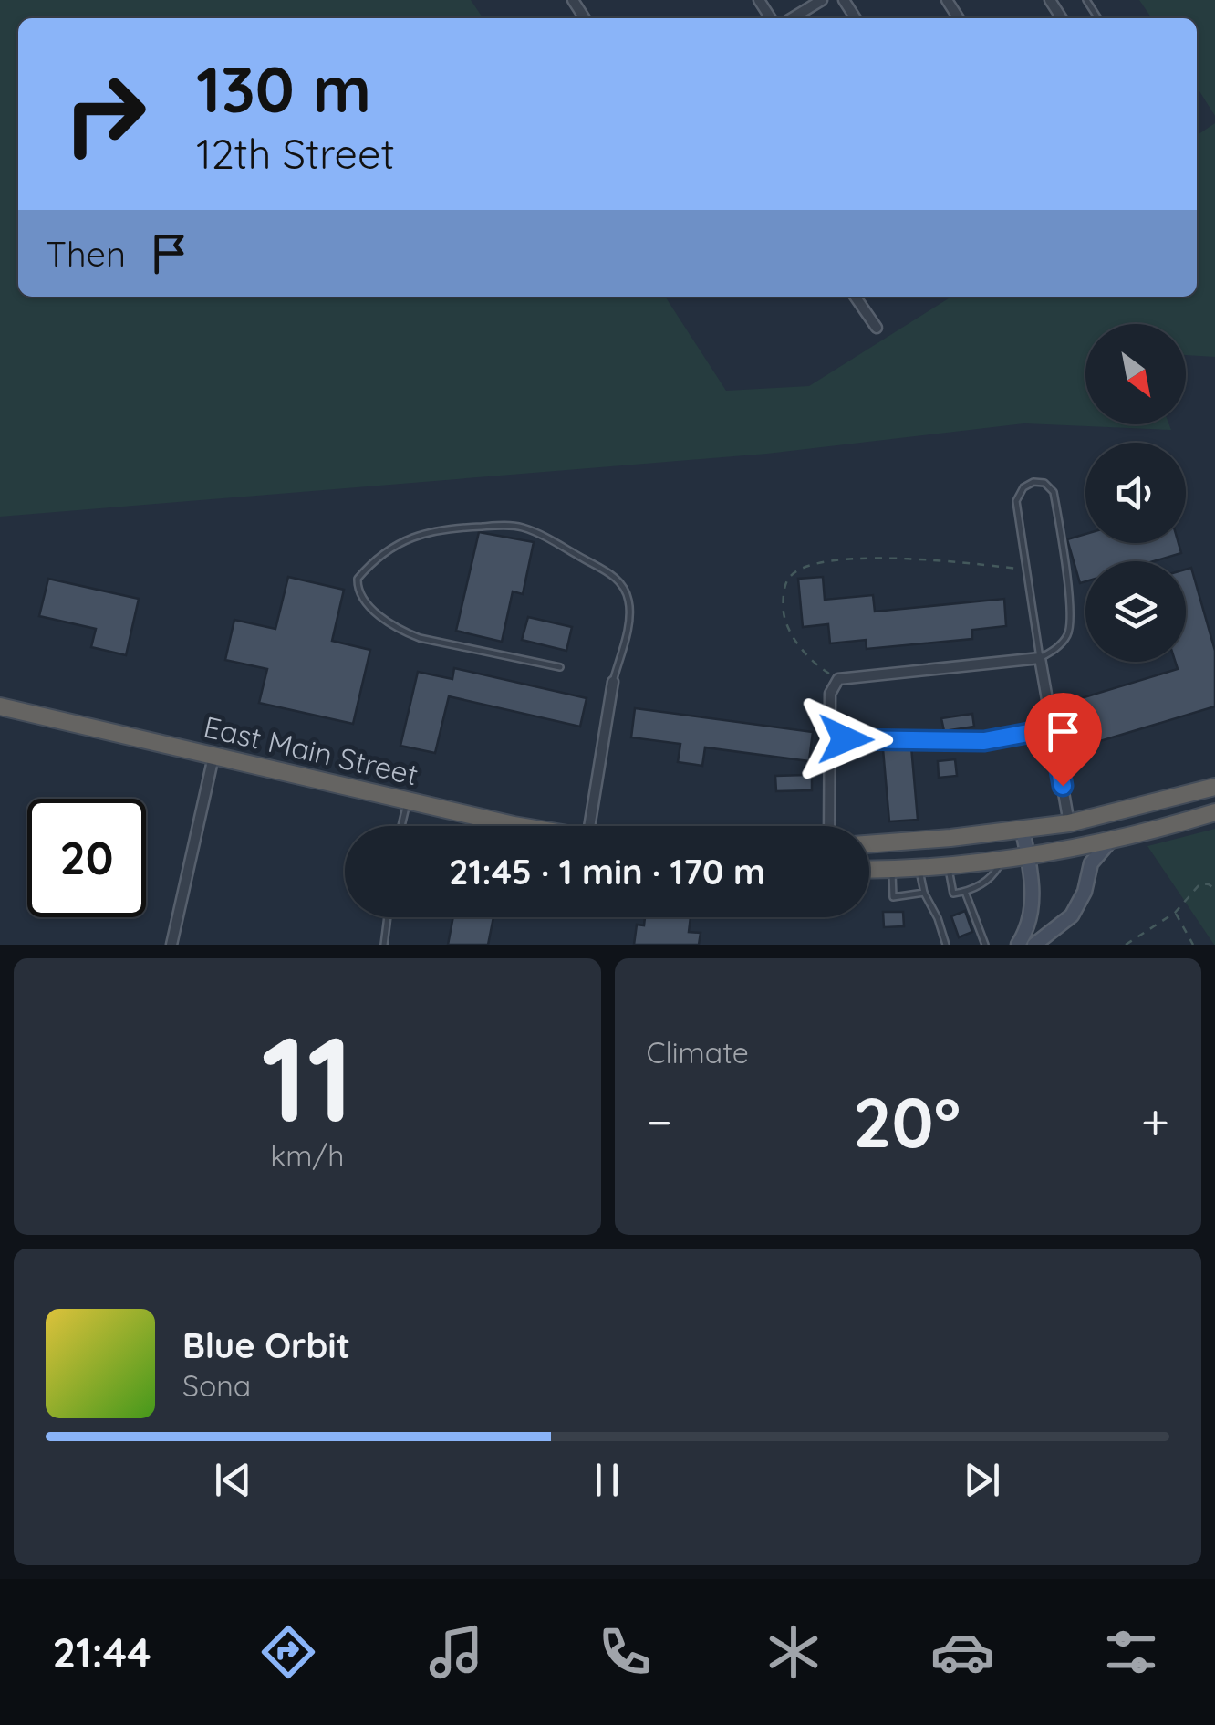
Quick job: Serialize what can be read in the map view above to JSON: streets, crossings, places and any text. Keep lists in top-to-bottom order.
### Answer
{
  "streets": {
    "highway": ["East Main Street"]
  },
  "north": "bottom right",
  "page": {
    "turn": ["130 m", "12th Street"],
    "then": "Then",
    "limit": "20",
    "trip": "21:45 · 1 min · 170 m",
    "tile": [
      ["11", "km/h"],
      "Climate"
    ],
    "heat": ["−", "20°", "+"],
    "song": ["Blue Orbit", "Sona"],
    "tabs": "21:44"
  }
}
